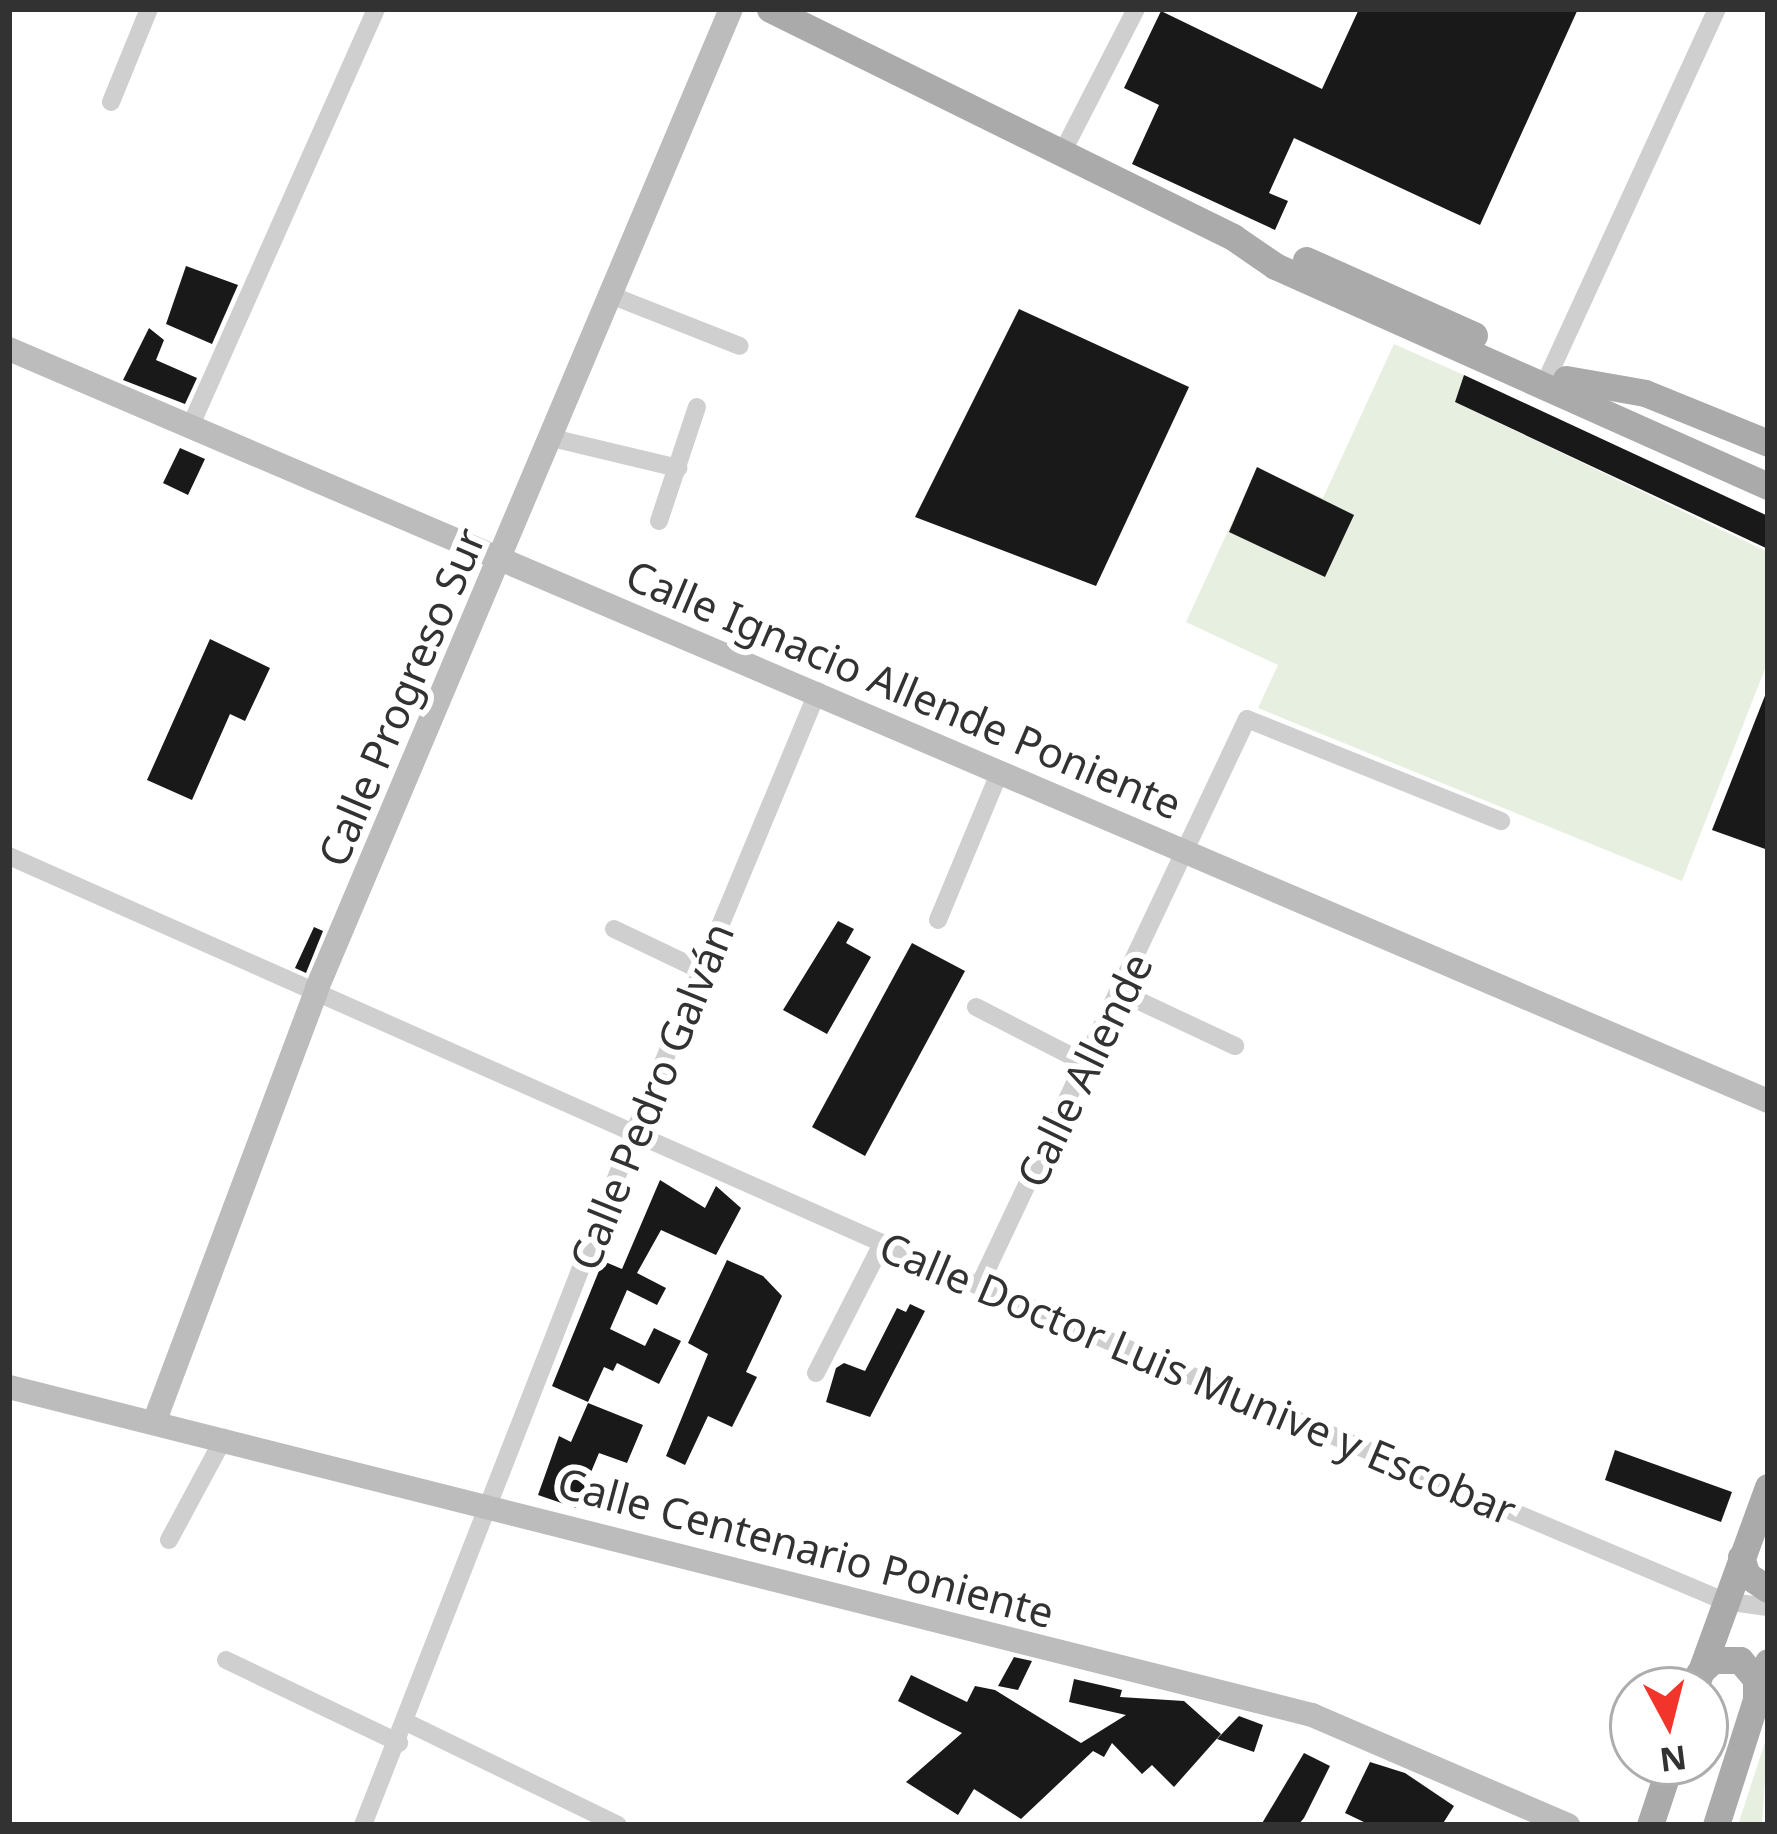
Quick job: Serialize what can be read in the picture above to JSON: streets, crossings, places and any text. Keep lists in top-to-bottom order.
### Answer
{
  "streets": {
    "street": [
      "Calle Ignacio Allende Poniente",
      "Calle Progreso Sur",
      "Calle Allende",
      "Calle Pedro Galván",
      "Calle Doctor Luis Munive y Escobar",
      "Calle Centenario Poniente"
    ]
  },
  "crossings": [
    ["Calle Ignacio Allende Poniente", "Calle Progreso Sur"],
    ["Calle Ignacio Allende Poniente", "Calle Allende"],
    ["Calle Ignacio Allende Poniente", "Calle Pedro Galván"],
    ["Calle Progreso Sur", "Calle Doctor Luis Munive y Escobar"],
    ["Calle Progreso Sur", "Calle Centenario Poniente"],
    ["Calle Allende", "Calle Doctor Luis Munive y Escobar"],
    ["Calle Pedro Galván", "Calle Doctor Luis Munive y Escobar"],
    ["Calle Pedro Galván", "Calle Centenario Poniente"]
  ],
  "north": "bottom"
}
